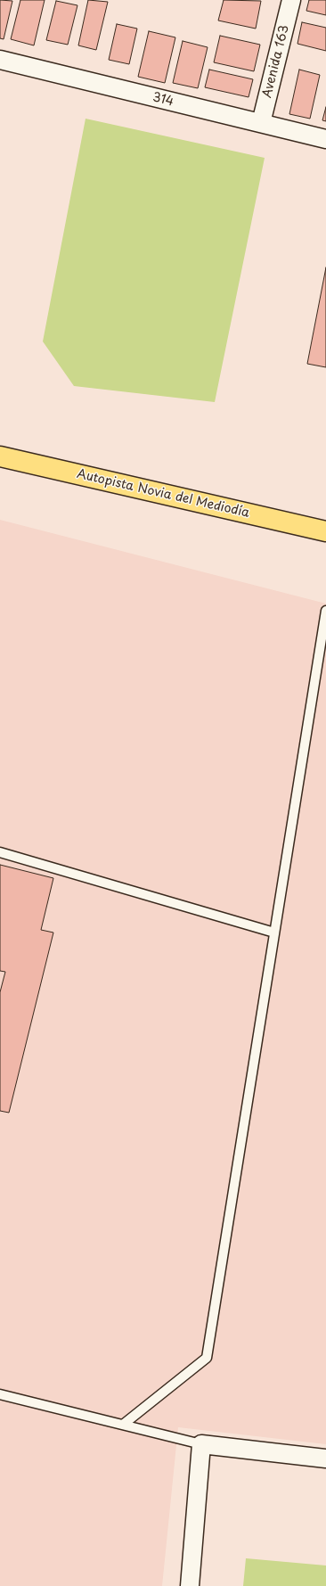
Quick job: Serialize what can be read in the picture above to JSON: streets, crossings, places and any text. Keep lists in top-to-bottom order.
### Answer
{
  "streets": {
    "highway": ["Autopista Novia del Mediodía"],
    "street": ["Avenida 163", "314"]
  },
  "crossings": [
    ["Avenida 163", "314"]
  ]
}
